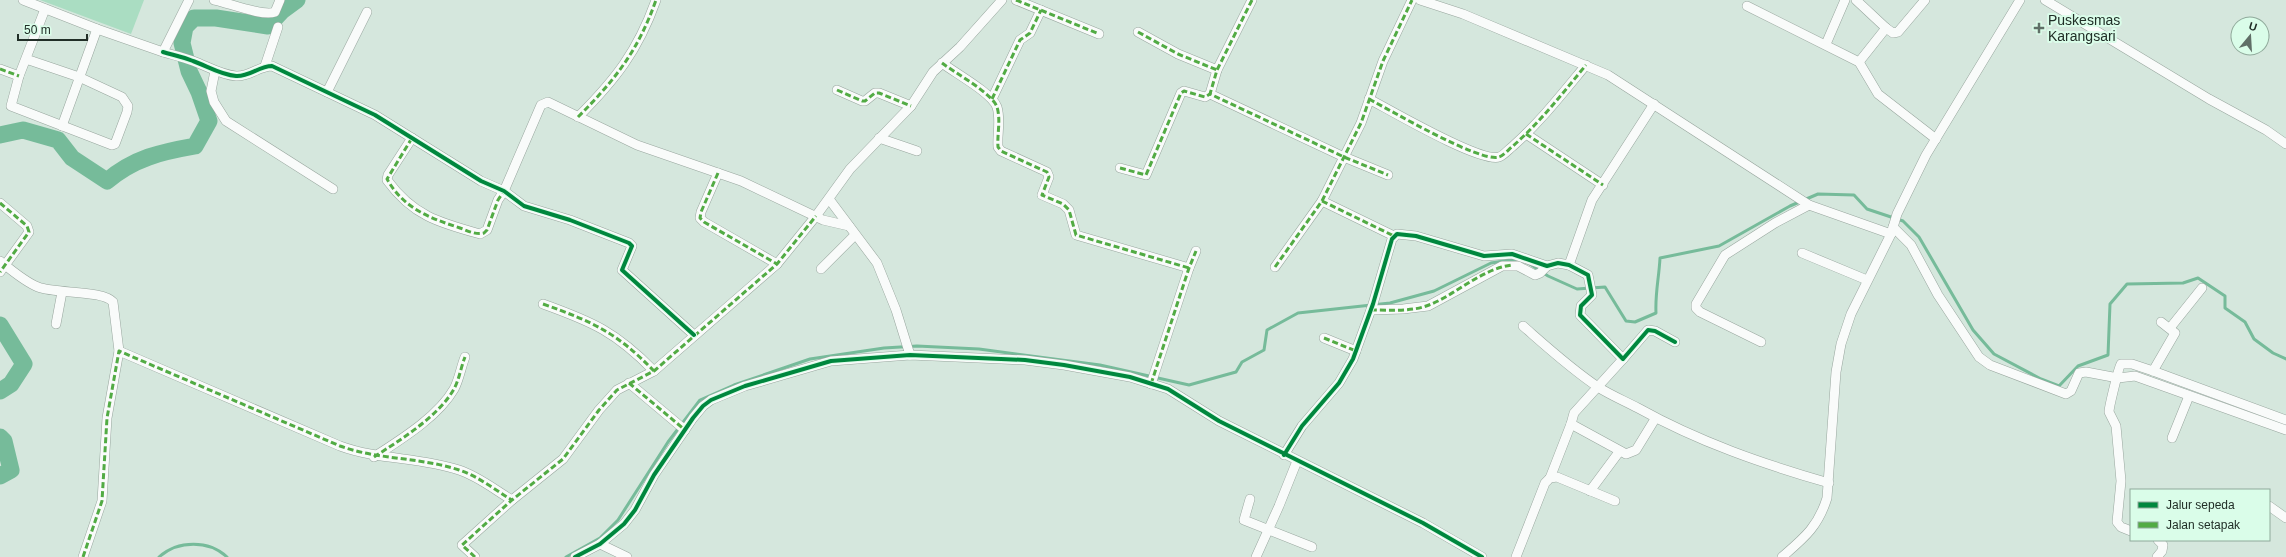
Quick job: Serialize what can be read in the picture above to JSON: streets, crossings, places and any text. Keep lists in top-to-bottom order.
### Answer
{
  "places": {
    "health": ["Puskesmas Karangsari"]
  },
  "legend": ["Jalur sepeda", "Jalan setapak"],
  "scale_bar": "50 m",
  "north": "top"
}
